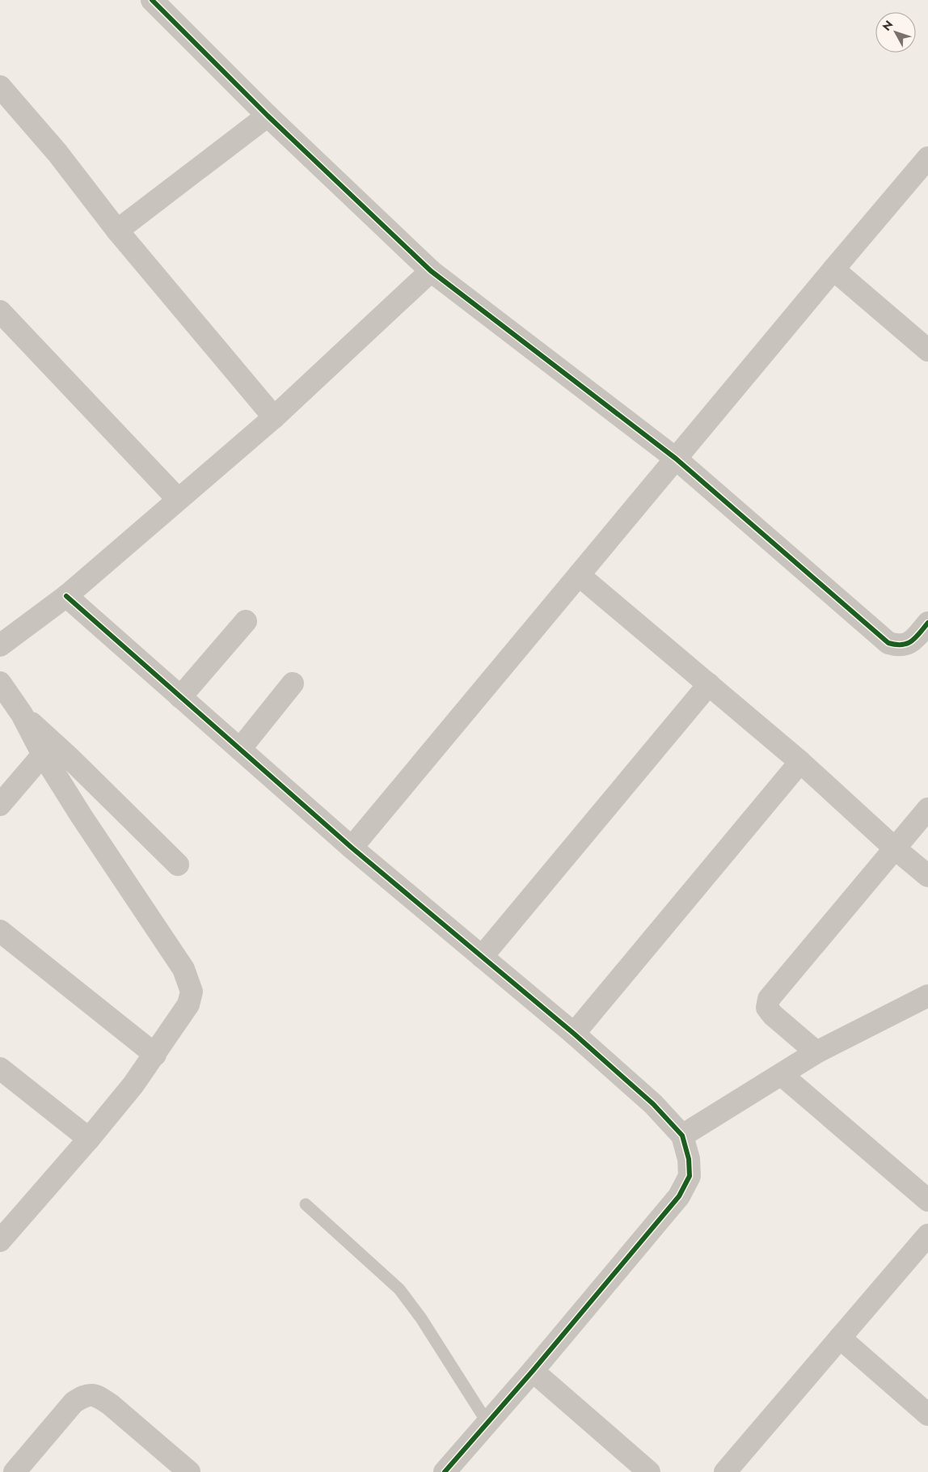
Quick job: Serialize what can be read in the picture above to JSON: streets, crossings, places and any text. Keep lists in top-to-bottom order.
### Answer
{
  "north": "top left"
}
